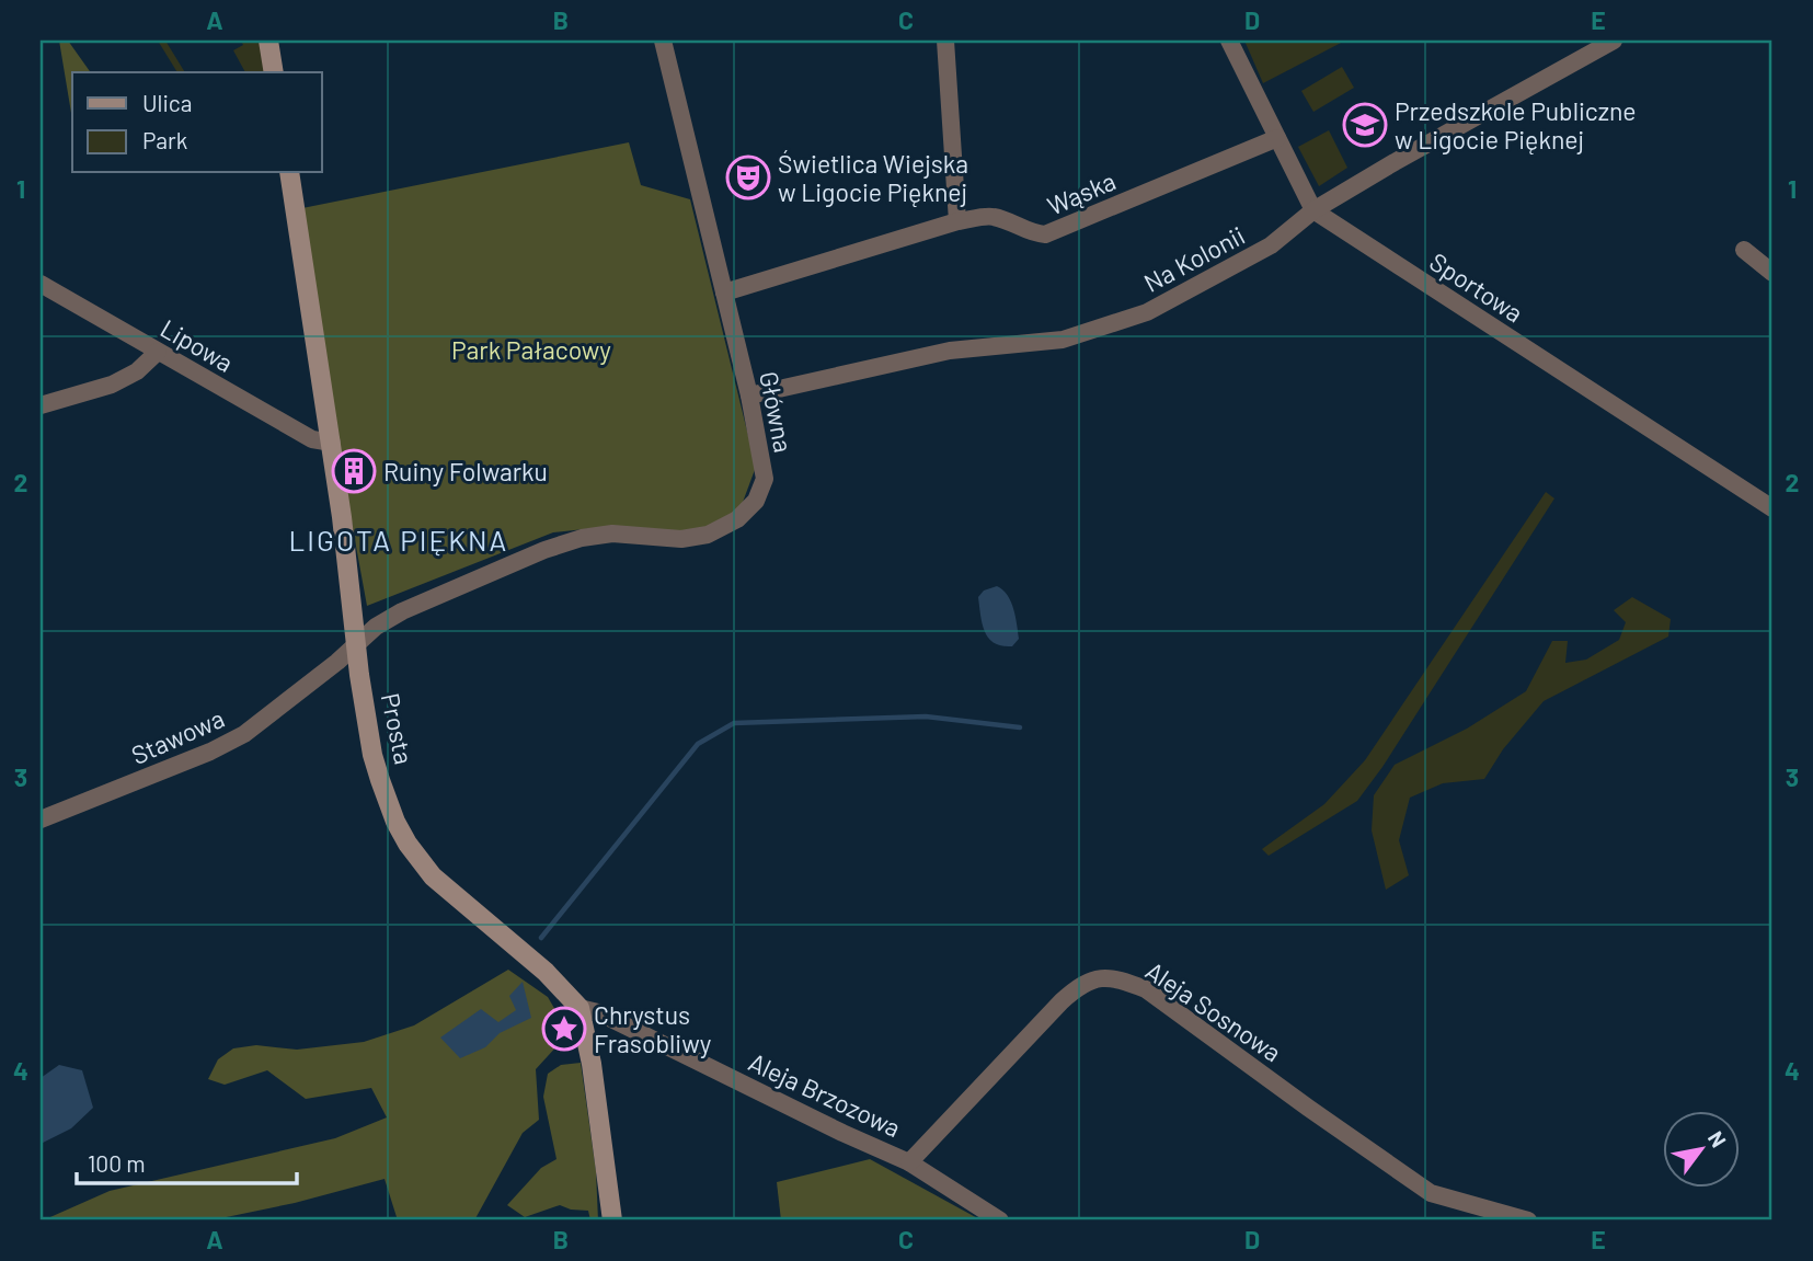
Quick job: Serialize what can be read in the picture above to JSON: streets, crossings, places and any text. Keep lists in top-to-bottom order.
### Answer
{
  "streets": {
    "street": [
      "Wąska",
      "Na Kolonii",
      "Sportowa",
      "Lipowa",
      "Główna",
      "Prosta",
      "Stawowa",
      "Aleja Sosnowa",
      "Aleja Brzozowa"
    ]
  },
  "crossings": [
    ["Wąska", "Główna"],
    ["Na Kolonii", "Sportowa"],
    ["Na Kolonii", "Główna"],
    ["Lipowa", "Prosta"],
    ["Główna", "Prosta"],
    ["Główna", "Stawowa"],
    ["Prosta", "Stawowa"],
    ["Prosta", "Aleja Brzozowa"],
    ["Aleja Sosnowa", "Aleja Brzozowa"]
  ],
  "districts": ["LIGOTA PIĘKNA"],
  "parks": ["Park Pałacowy"],
  "places": {
    "school or university": ["Przedszkole Publiczne w Ligocie Pięknej"],
    "theatre": ["Świetlica Wiejska w Ligocie Pięknej"],
    "building": ["Ruiny Folwarku"],
    "place": ["Chrystus Frasobliwy"]
  },
  "legend": ["Ulica", "Park"],
  "scale_bar": "100 m",
  "north": "top right",
  "grid": {
    "columns": [
      "A",
      "B",
      "C",
      "D",
      "E"
    ],
    "rows": [
      "1",
      "2",
      "3",
      "4"
    ]
  }
}
